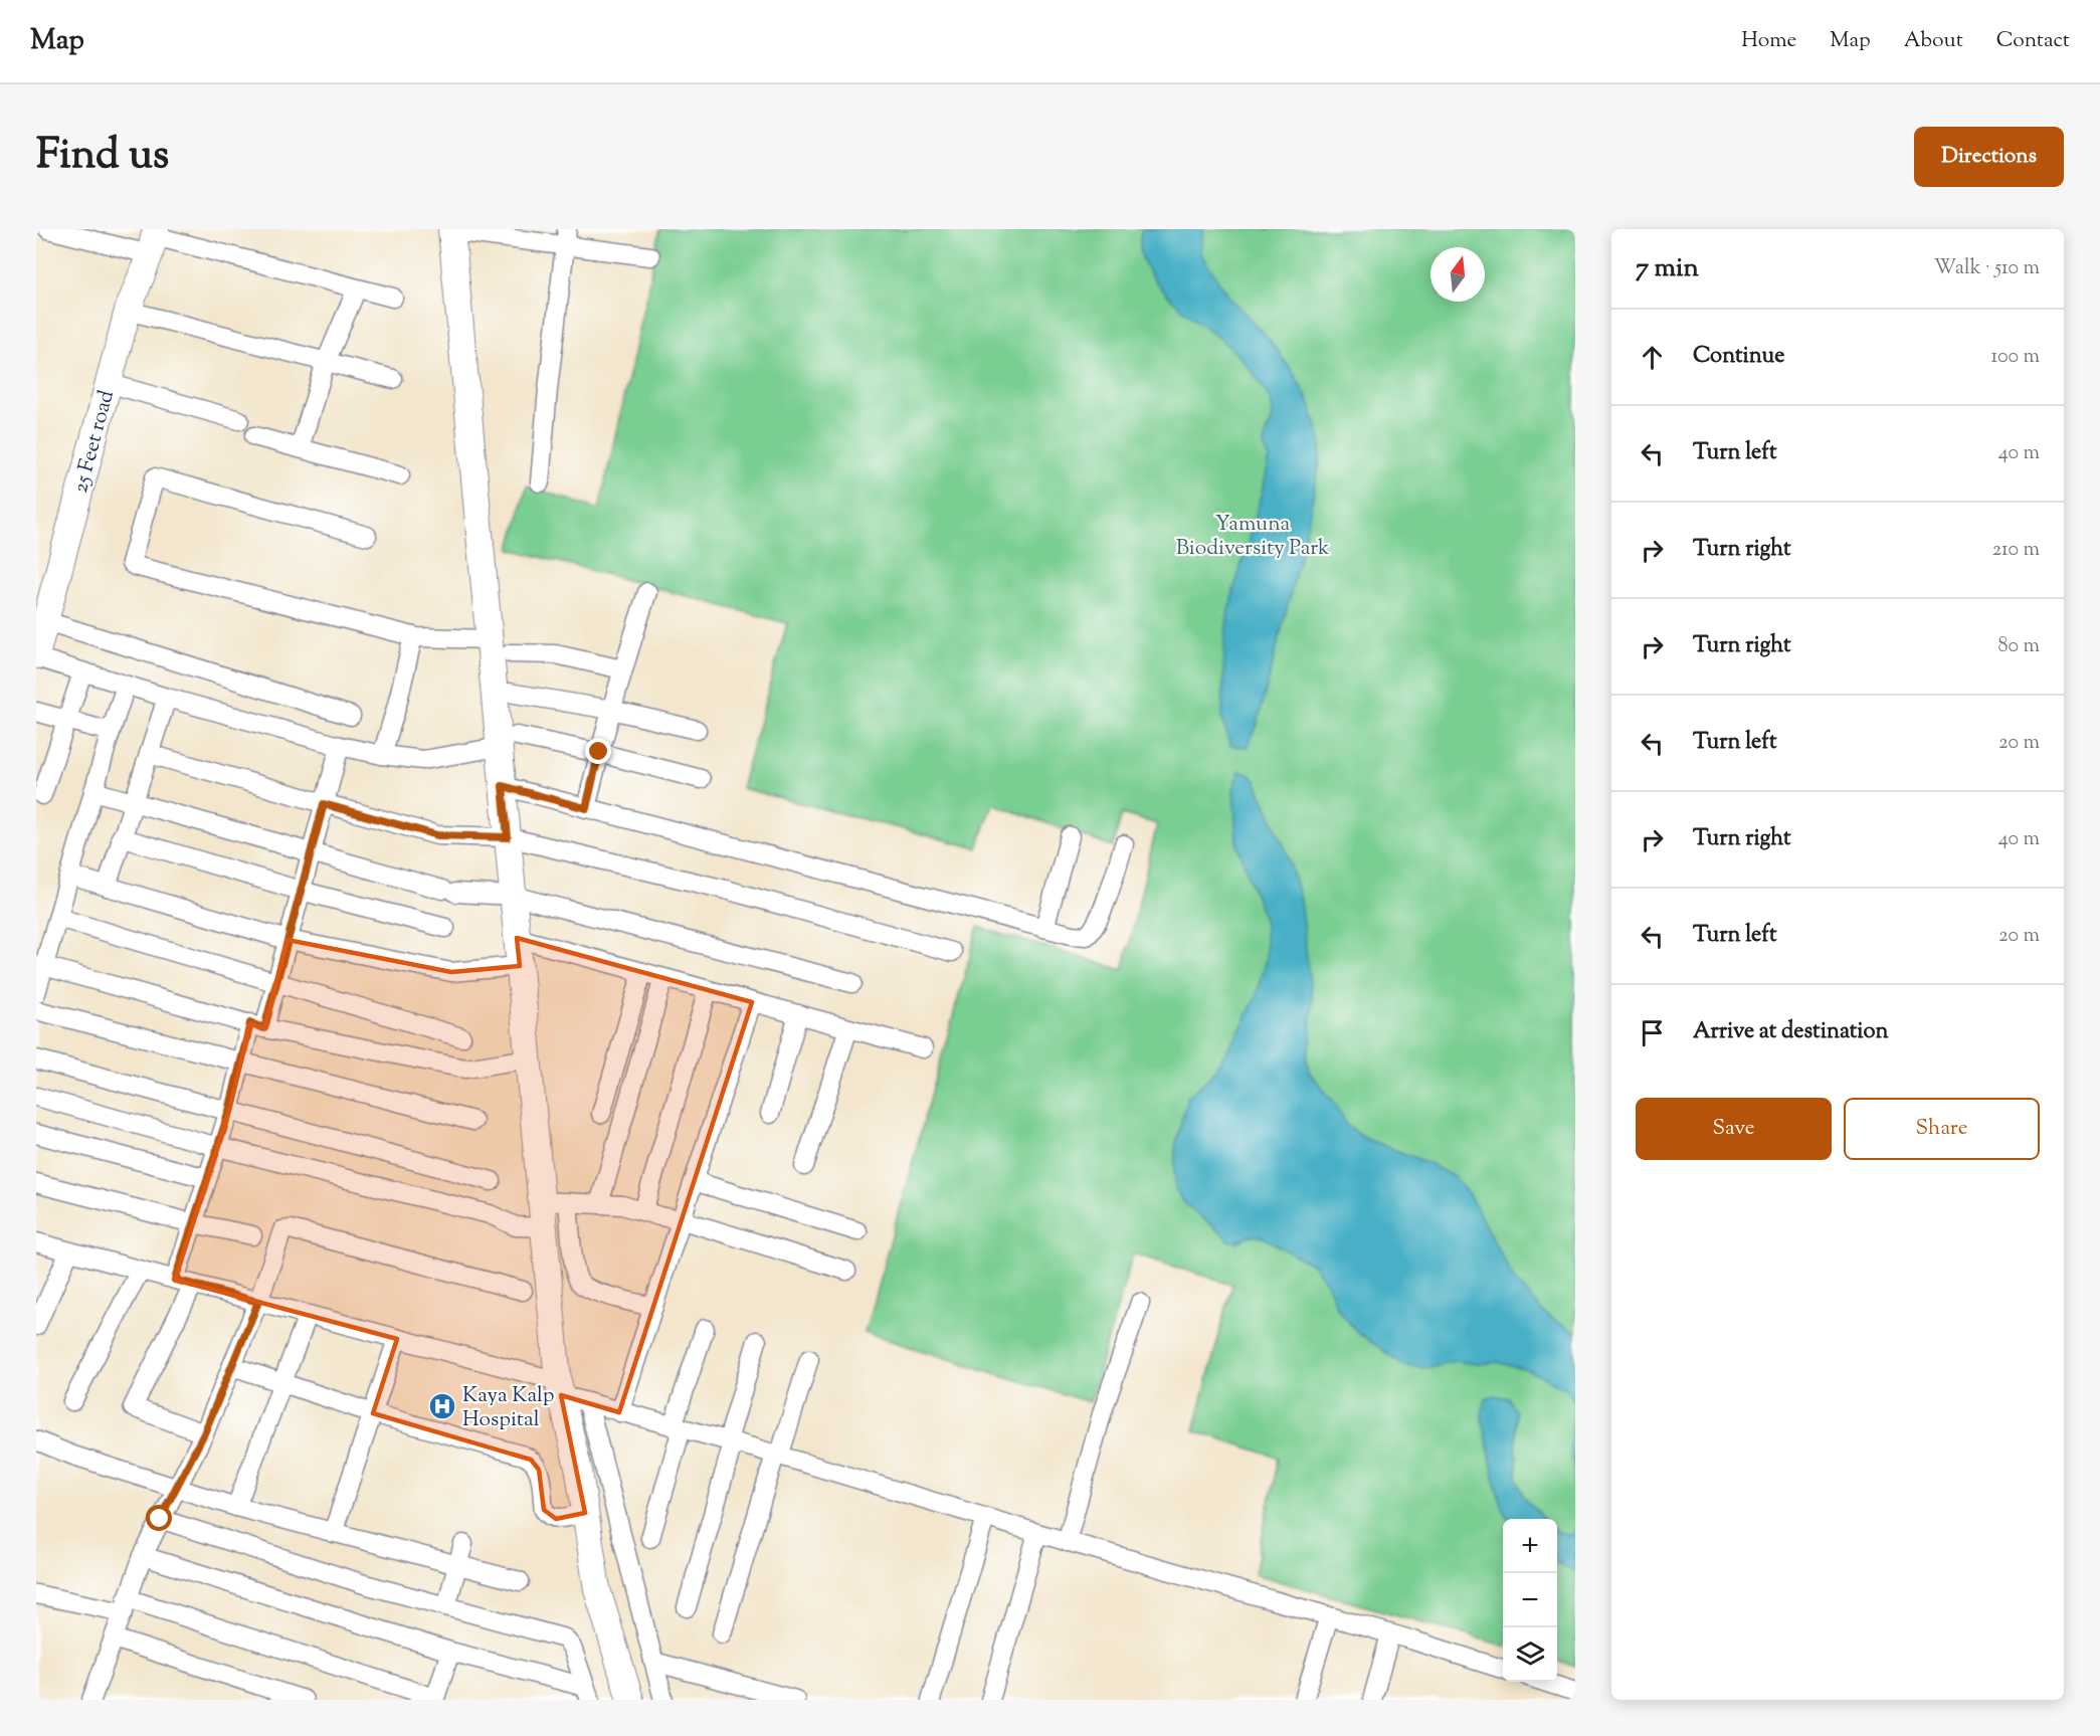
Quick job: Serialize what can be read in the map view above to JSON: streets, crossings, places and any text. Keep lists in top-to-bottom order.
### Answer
{
  "streets": {
    "street": ["25 Feet road"]
  },
  "parks": ["Yamuna Biodiversity Park"],
  "places": {
    "hospital": ["Kaya Kalp Hospital"]
  },
  "north": "top",
  "page": {
    "header": "Map",
    "nav": [
      "Home",
      "Map",
      "About",
      "Contact"
    ],
    "title": "Find us",
    "buttons": [
      "Directions",
      ["Save", "Share"]
    ],
    "heading": ["7 min", "Walk · 510 m"],
    "list": [
      ["Continue", "100 m"],
      ["Turn left", "40 m"],
      ["Turn right", "210 m"],
      ["Turn right", "80 m"],
      ["Turn left", "20 m"],
      ["Turn right", "40 m"],
      ["Turn left", "20 m"],
      "Arrive at destination"
    ],
    "map_buttons": ["+", "−"]
  }
}
